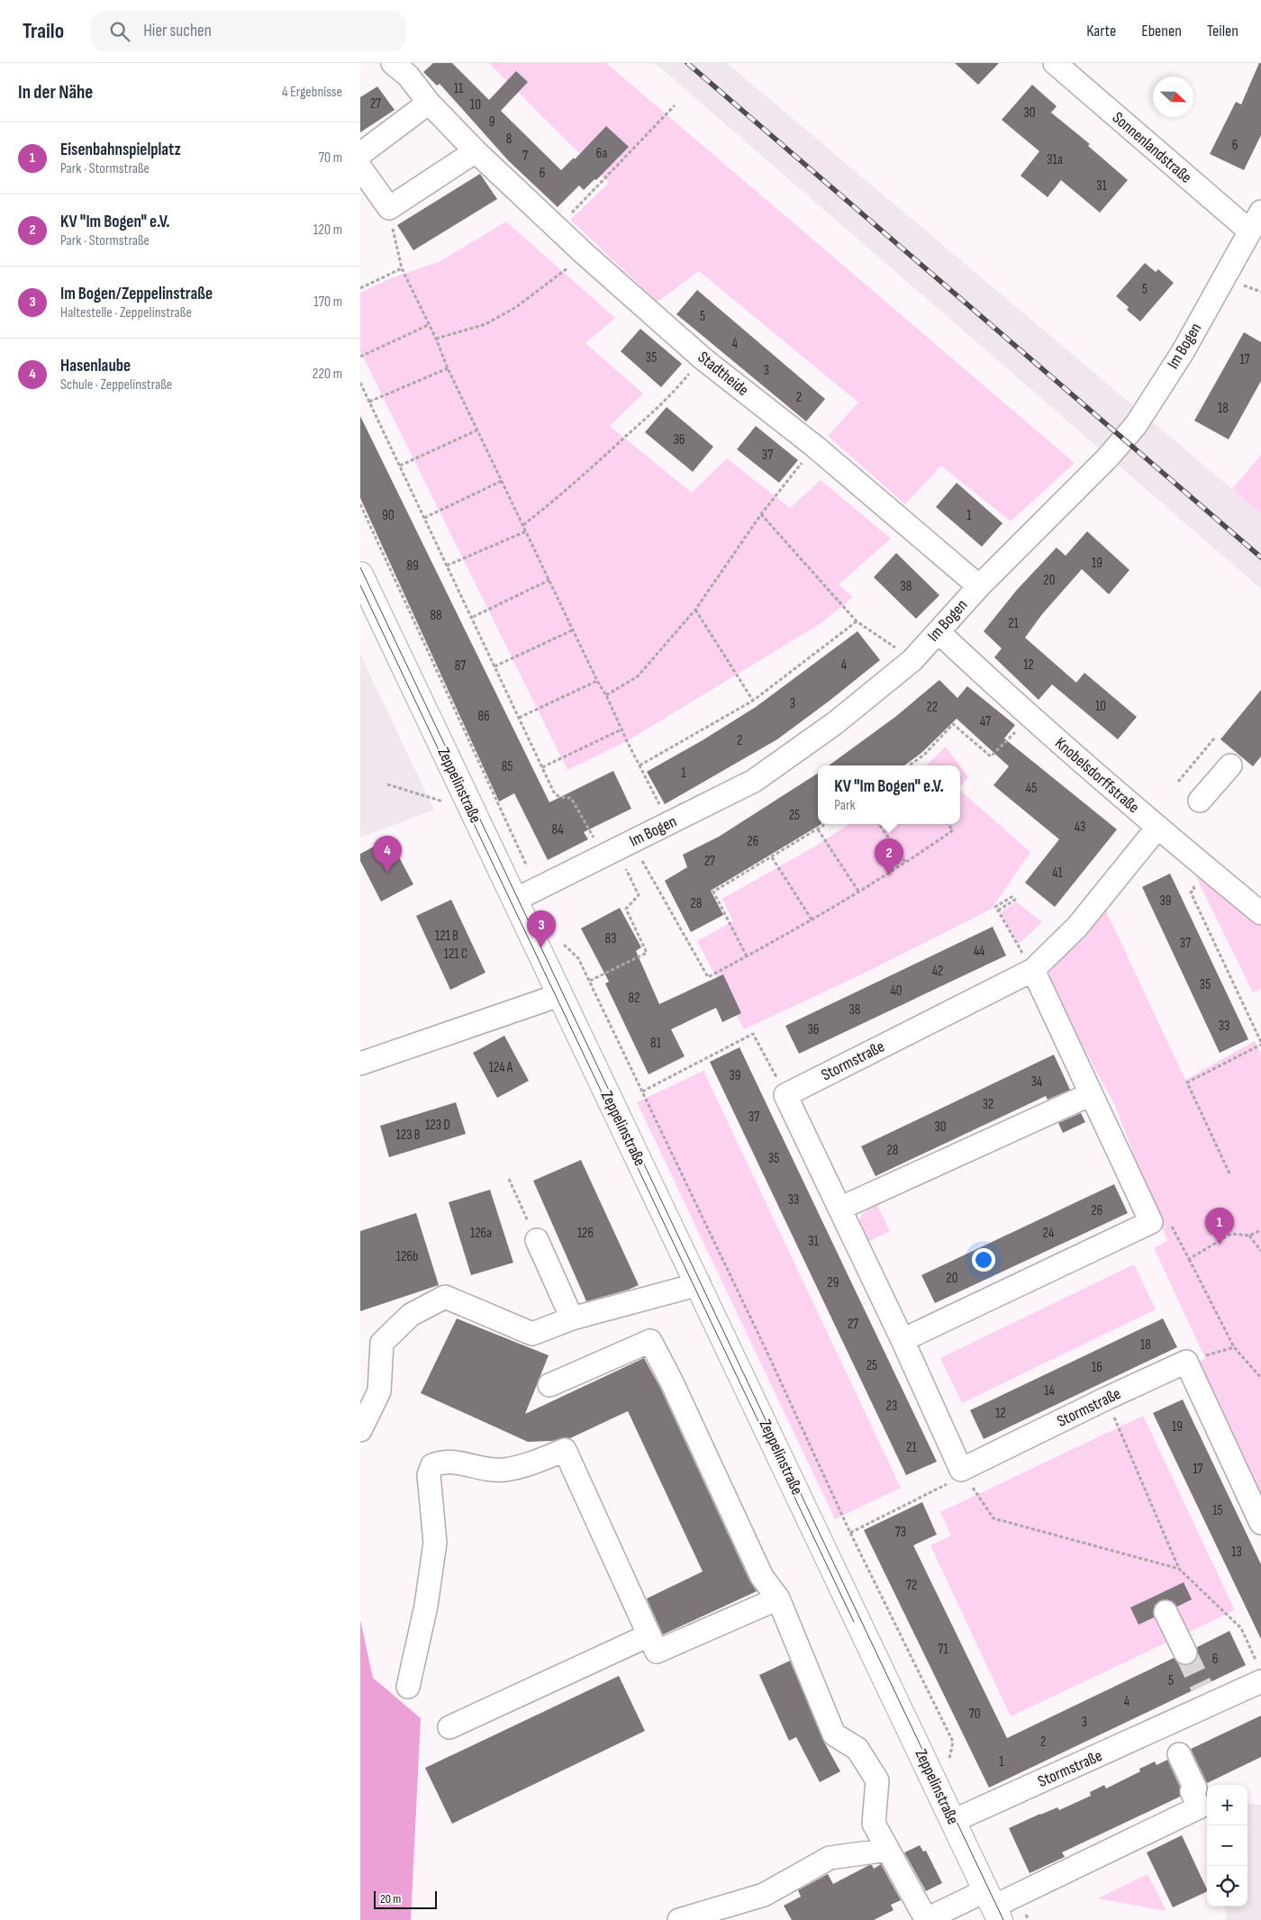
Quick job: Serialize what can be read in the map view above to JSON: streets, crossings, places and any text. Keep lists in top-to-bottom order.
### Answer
{
  "streets": {
    "main road": ["Zeppelinstraße"],
    "street": [
      "Sonnenlandstraße",
      "Im Bogen",
      "Stadtheide",
      "Knobelsdorffstraße",
      "Stormstraße"
    ]
  },
  "crossings": [
    ["Sonnenlandstraße", "Im Bogen"],
    ["Im Bogen", "Stadtheide"],
    ["Im Bogen", "Knobelsdorffstraße"],
    ["Im Bogen", "Zeppelinstraße"],
    ["Knobelsdorffstraße", "Stormstraße"],
    ["Zeppelinstraße", "Stormstraße"]
  ],
  "house_numbers": [
    "11",
    "27",
    "10",
    "30",
    "9",
    "8",
    "6",
    "6a",
    "7",
    "31a",
    "6",
    "31",
    "5",
    "5",
    "4",
    "35",
    "17",
    "3",
    "2",
    "18",
    "36",
    "37",
    "90",
    "1",
    "19",
    "89",
    "20",
    "38",
    "88",
    "21",
    "4",
    "12",
    "87",
    "3",
    "10",
    "22",
    "86",
    "47",
    "2",
    "85",
    "1",
    "45",
    "25",
    "43",
    "84",
    "26",
    "27",
    "41",
    "39",
    "28",
    "121 B",
    "83",
    "37",
    "44",
    "121 C",
    "42",
    "35",
    "40",
    "82",
    "38",
    "33",
    "36",
    "81",
    "124 A",
    "39",
    "34",
    "32",
    "37",
    "123 D",
    "30",
    "123 B",
    "28",
    "35",
    "33",
    "26",
    "126a",
    "126",
    "24",
    "31",
    "126b",
    "20",
    "29",
    "27",
    "18",
    "25",
    "16",
    "14",
    "23",
    "12",
    "19",
    "21",
    "17",
    "15",
    "73",
    "13",
    "72",
    "71",
    "6",
    "5",
    "4",
    "70",
    "3",
    "2",
    "1"
  ],
  "scale_bar": "20 m",
  "north": "right",
  "page": {
    "header": "Trailo",
    "search": "Hier suchen",
    "nav": ["Karte", "Ebenen", "Teilen"],
    "heading": ["In der Nähe", "4 Ergebnisse"],
    "list": [
      {
        "mark": "1",
        "name": "Eisenbahnspielplatz",
        "note": "Park · Stormstraße",
        "value": "70 m"
      },
      {
        "mark": "2",
        "name": "KV \"Im Bogen\" e.V.",
        "note": "Park · Stormstraße",
        "value": "120 m"
      },
      {
        "mark": "3",
        "name": "Im Bogen/Zeppelinstraße",
        "note": "Haltestelle · Zeppelinstraße",
        "value": "170 m"
      },
      {
        "mark": "4",
        "name": "Hasenlaube",
        "note": "Schule · Zeppelinstraße",
        "value": "220 m"
      }
    ],
    "popup": ["KV \"Im Bogen\" e.V.", "Park"],
    "pins": [
      "4",
      "2",
      "3",
      "1"
    ],
    "map_buttons": ["+", "−"],
    "scale": "20 m"
  }
}
